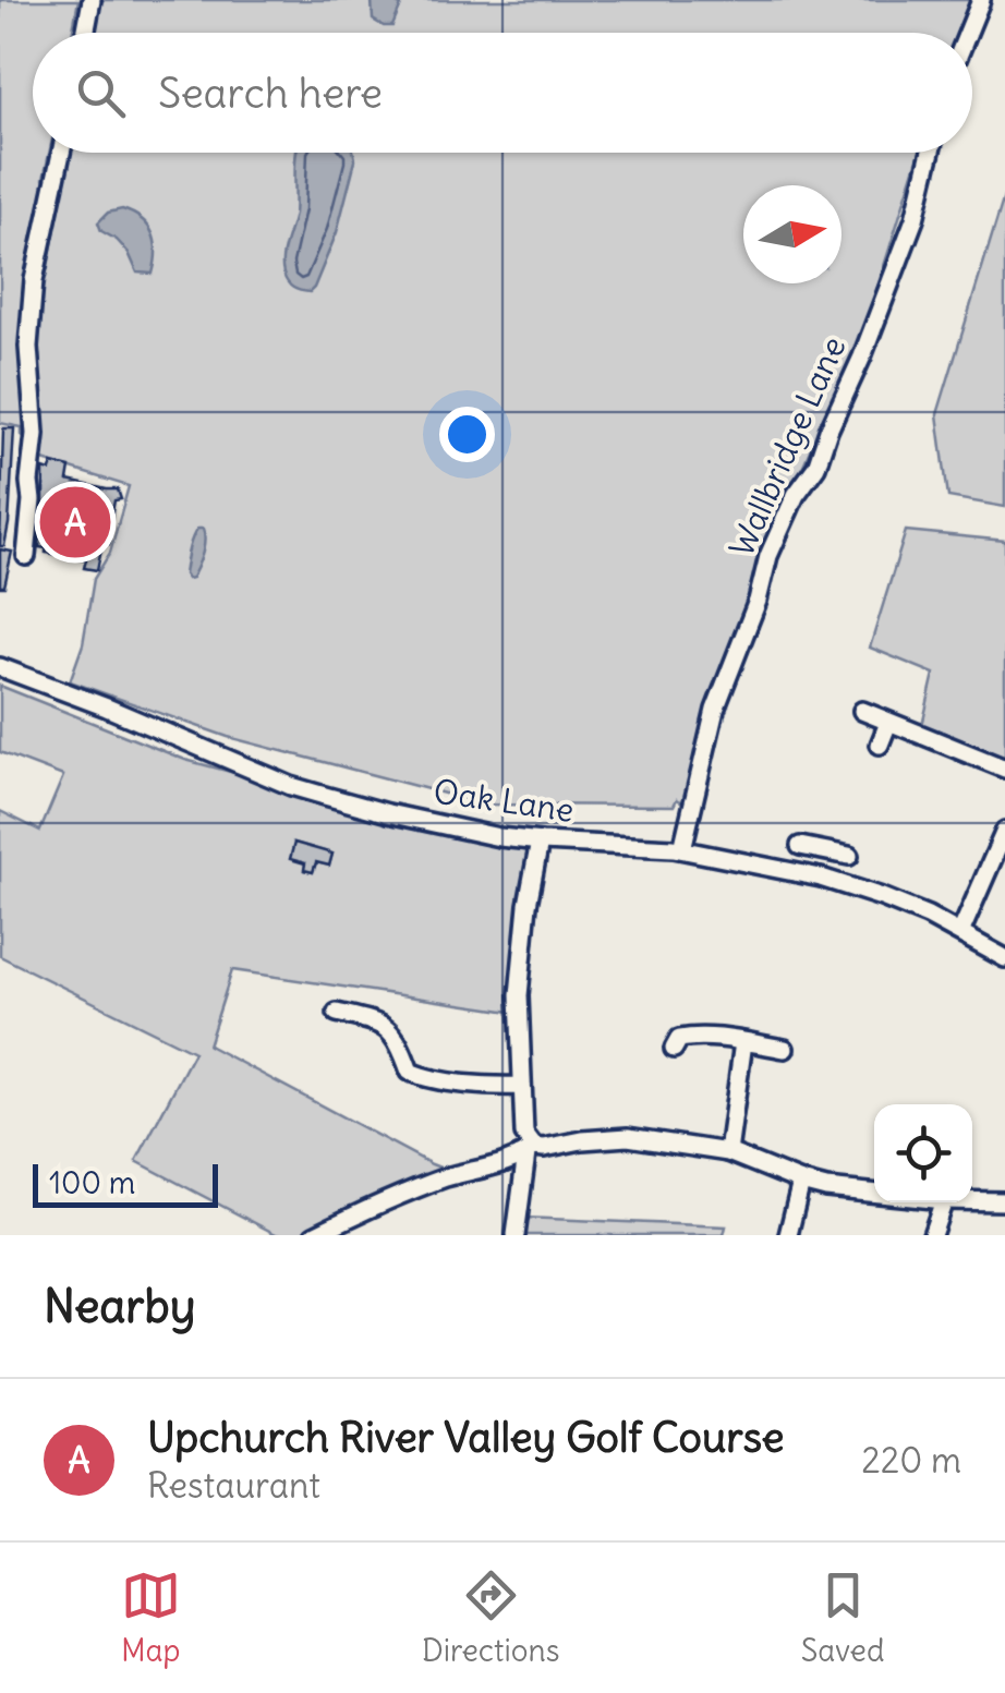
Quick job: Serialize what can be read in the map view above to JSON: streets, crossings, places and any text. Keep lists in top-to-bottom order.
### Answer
{
  "streets": {
    "street": ["Wallbridge Lane", "Oak Lane"]
  },
  "crossings": [
    ["Wallbridge Lane", "Oak Lane"]
  ],
  "scale_bar": "100 m",
  "north": "right",
  "page": {
    "search": "Search here",
    "pins": "A",
    "scale": "100 m",
    "heading": "Nearby",
    "list": [
      {
        "mark": "A",
        "name": "Upchurch River Valley Golf Course",
        "note": "Restaurant",
        "value": "220 m"
      }
    ],
    "nav": ["Map", "Directions", "Saved"]
  }
}
